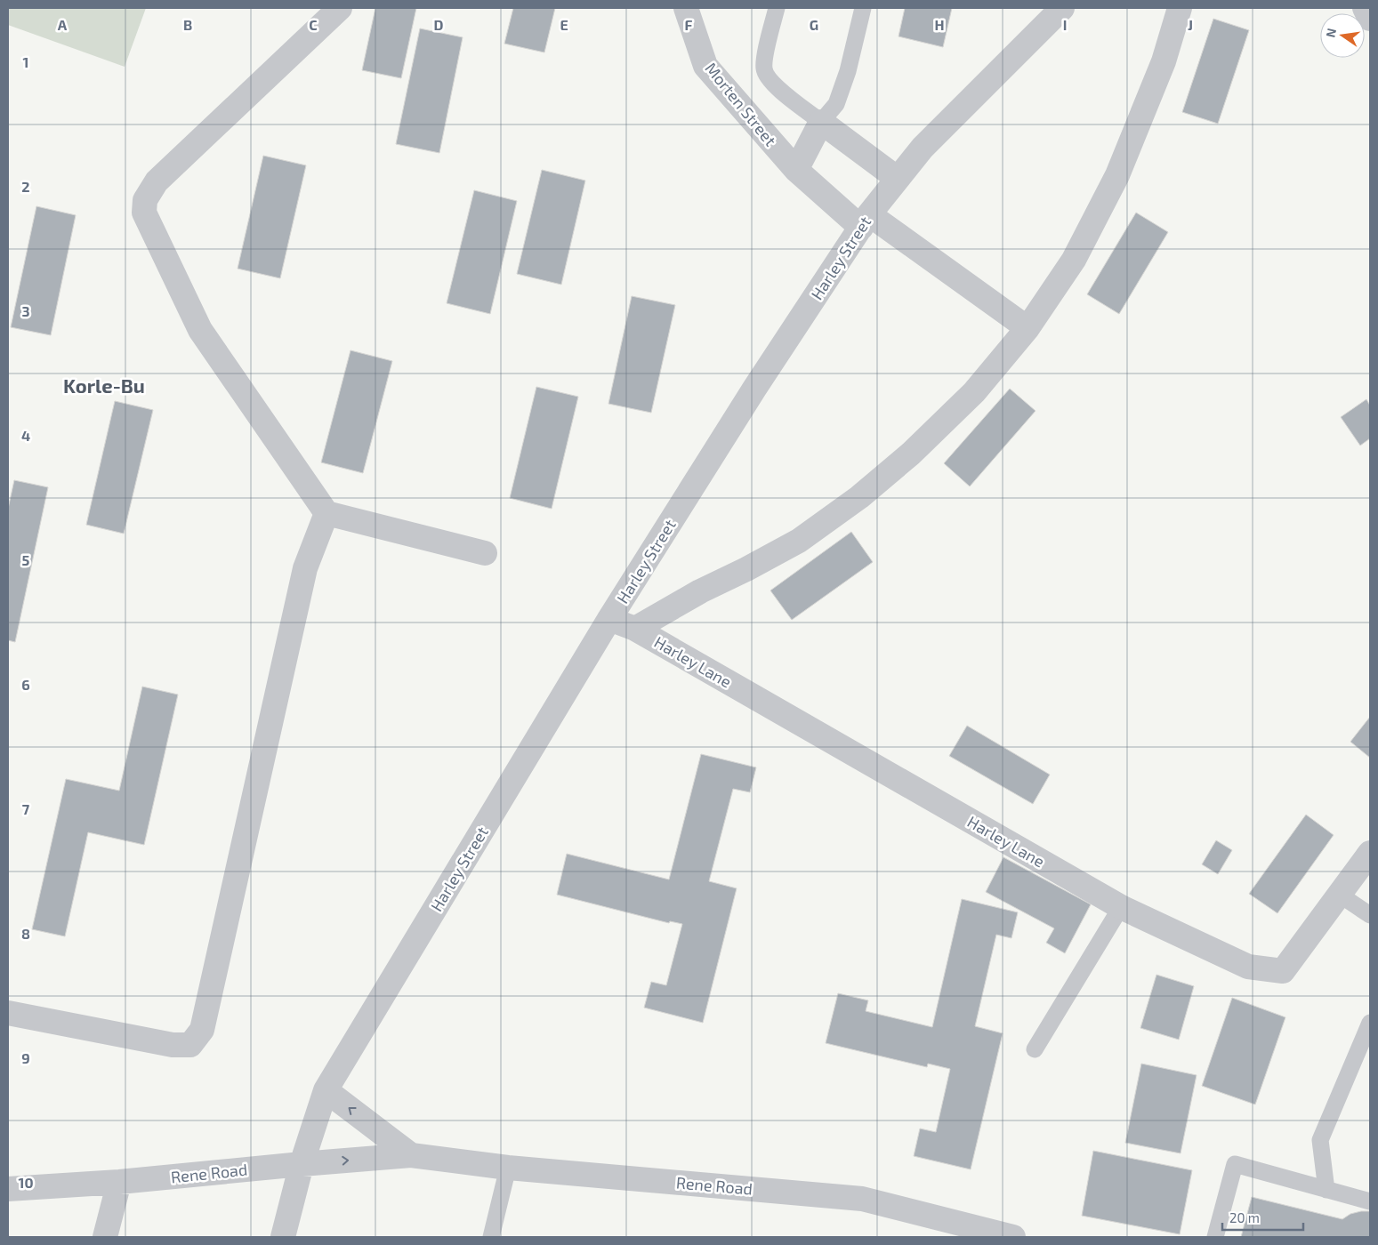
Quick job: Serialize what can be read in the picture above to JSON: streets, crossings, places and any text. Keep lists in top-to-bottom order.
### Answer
{
  "streets": {
    "street": [
      "Morten Street",
      "Harley Street",
      "Harley Lane",
      "Rene Road"
    ]
  },
  "crossings": [
    ["Morten Street", "Harley Street"],
    ["Harley Street", "Harley Lane"],
    ["Harley Street", "Rene Road"]
  ],
  "districts": ["Korle-Bu"],
  "scale_bar": "20 m",
  "north": "left",
  "grid": {
    "columns": [
      "A",
      "B",
      "C",
      "D",
      "E",
      "F",
      "G",
      "H",
      "I",
      "J"
    ],
    "rows": [
      "1",
      "2",
      "3",
      "4",
      "5",
      "6",
      "7",
      "8",
      "9",
      "10"
    ]
  }
}
